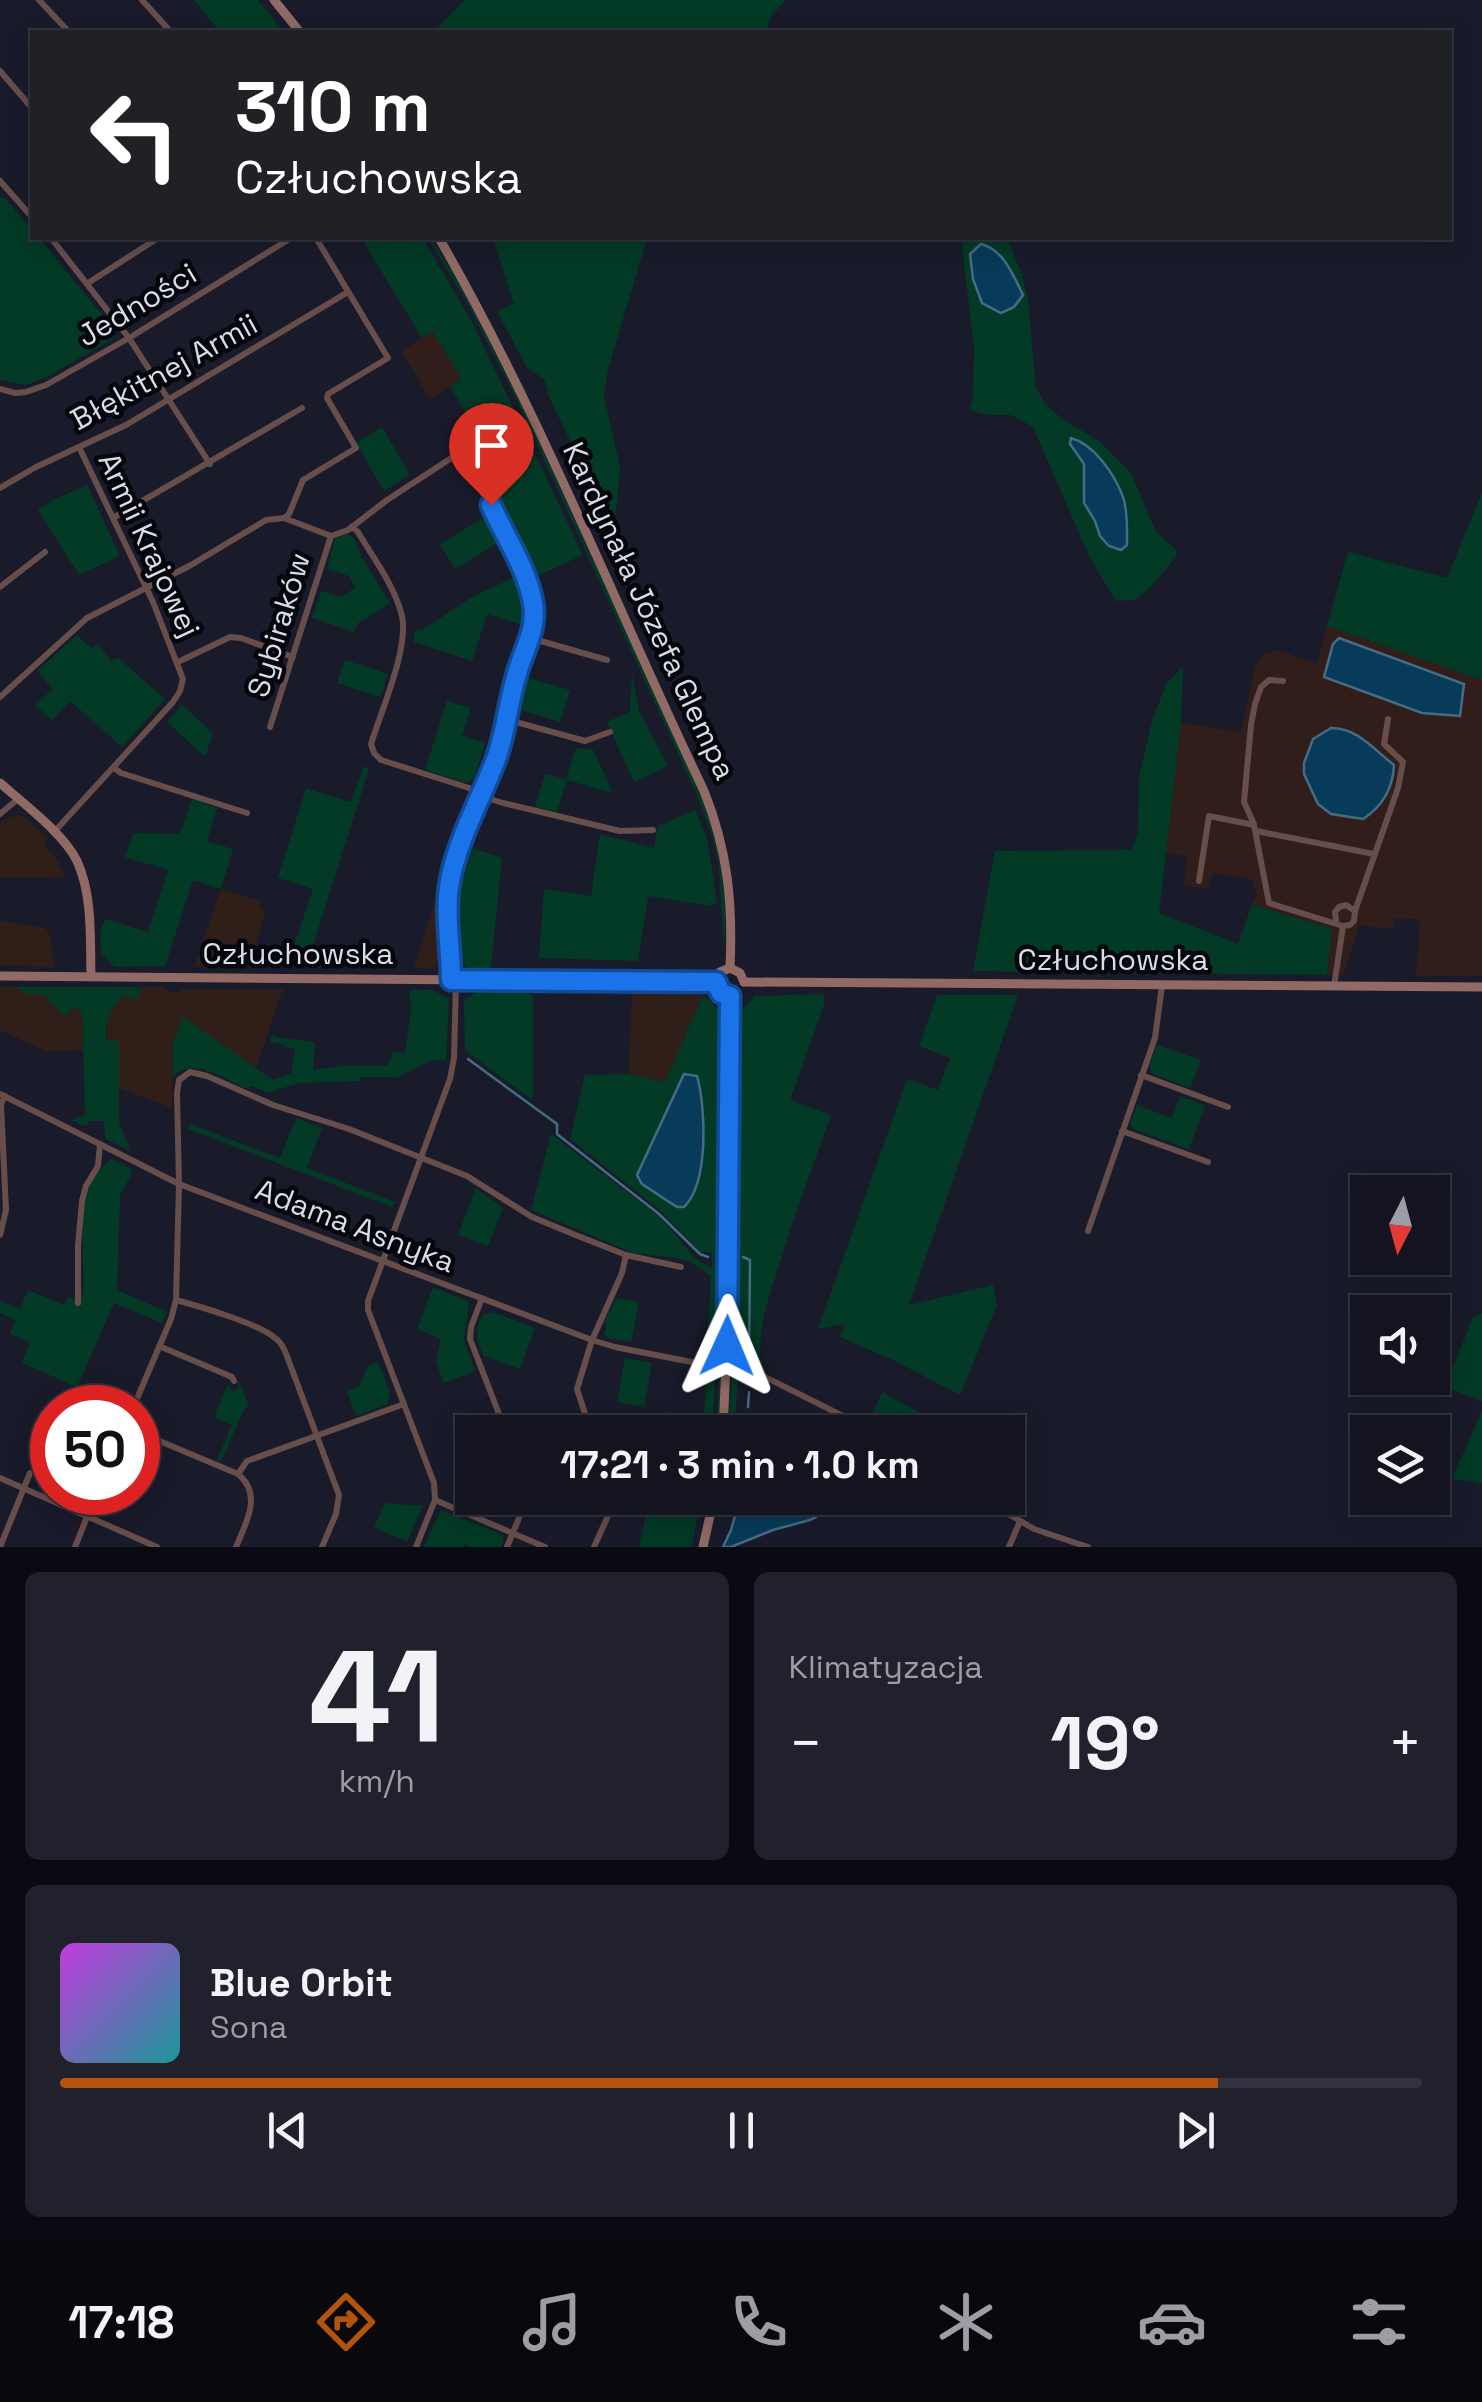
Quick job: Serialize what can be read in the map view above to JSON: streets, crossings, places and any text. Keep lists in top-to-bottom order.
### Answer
{
  "streets": {
    "main road": ["Kardynała Józefa Glempa", "Człuchowska"],
    "street": [
      "Jedności",
      "Błękitnej Armii",
      "Armii Krajowej",
      "Sybiraków",
      "Adama Asnyka"
    ]
  },
  "crossings": [
    ["Błękitnej Armii", "Armii Krajowej"],
    ["Armii Krajowej", "Sybiraków"],
    ["Kardynała Józefa Glempa", "Człuchowska"]
  ],
  "north": "bottom",
  "page": {
    "turn": ["310 m", "Człuchowska"],
    "limit": "50",
    "trip": "17:21 · 3 min · 1.0 km",
    "tile": [
      ["41", "km/h"],
      "Klimatyzacja"
    ],
    "heat": ["−", "19°", "+"],
    "song": ["Blue Orbit", "Sona"],
    "tabs": "17:18"
  }
}
